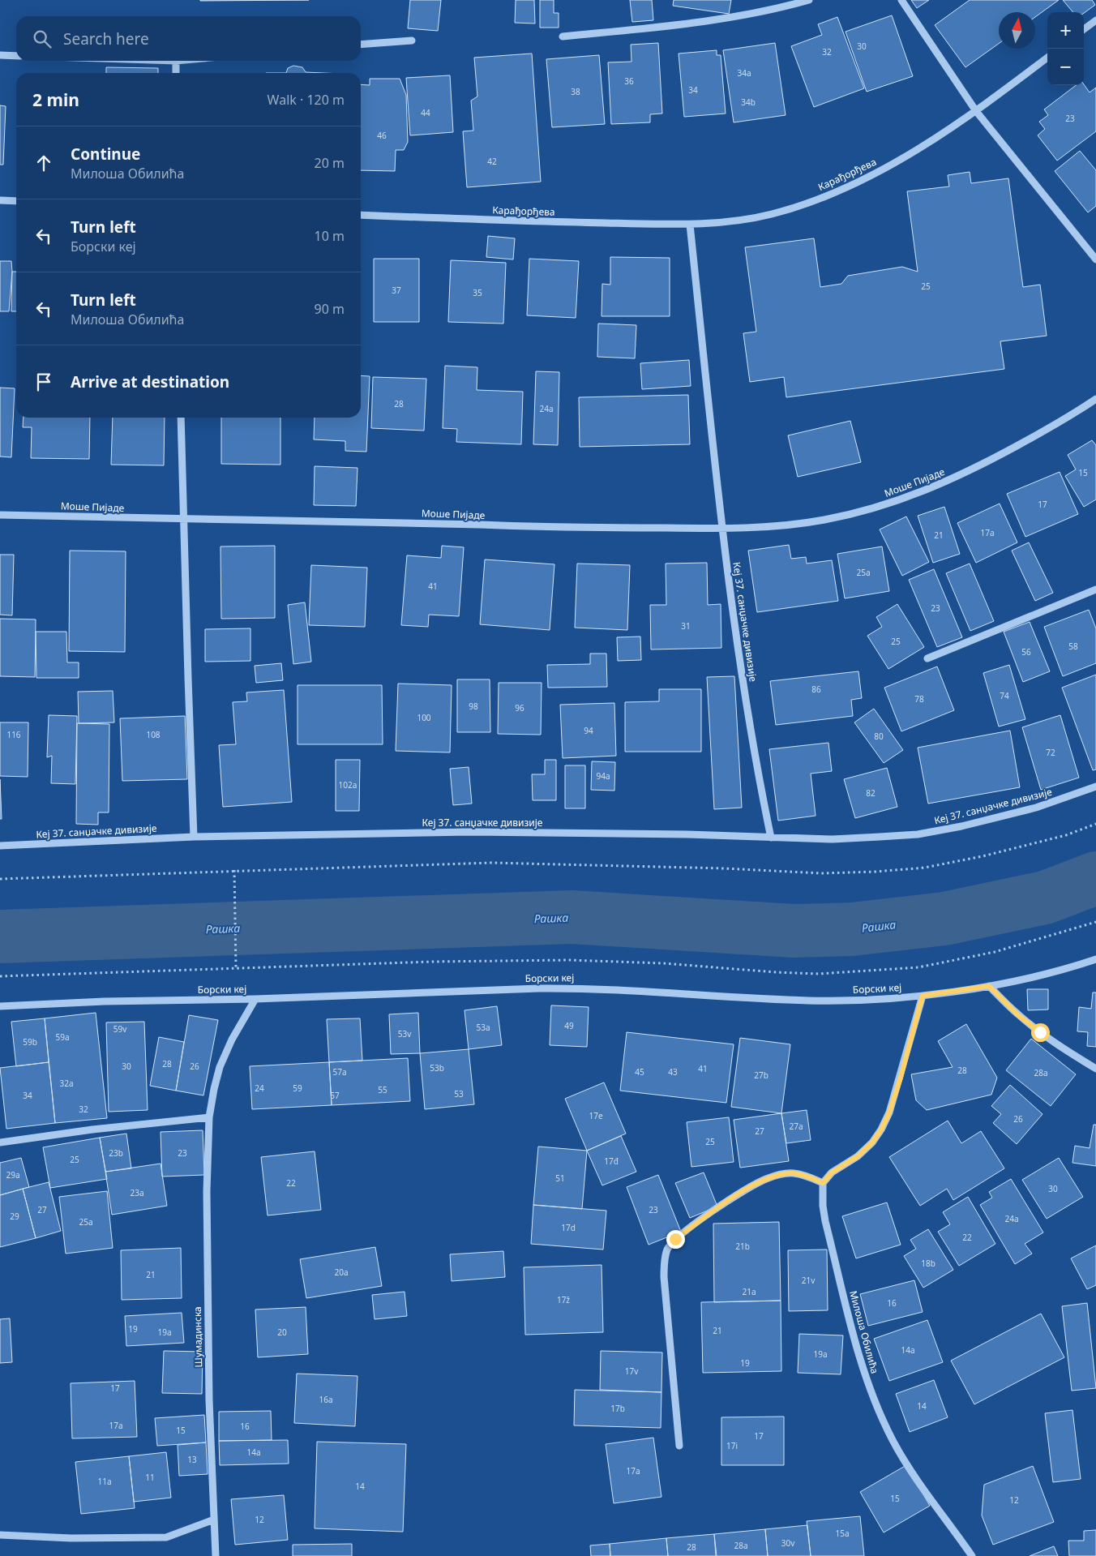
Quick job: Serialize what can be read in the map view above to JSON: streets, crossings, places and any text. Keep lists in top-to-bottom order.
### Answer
{
  "streets": {
    "street": [
      "Карађорђева",
      "Моше Пијаде",
      "Кеј 37. санџачке дивизије",
      "Борски кеј",
      "Милоша Обилића",
      "Шумадинска"
    ]
  },
  "crossings": [
    ["Моше Пијаде", "Кеј 37. санџачке дивизије"],
    ["Борски кеј", "Шумадинска"]
  ],
  "water": ["Рашка"],
  "house_numbers": [
    "30",
    "32",
    "34a",
    "36",
    "34",
    "38",
    "34b",
    "44",
    "23",
    "46",
    "42",
    "25",
    "37",
    "35",
    "28",
    "24a",
    "15",
    "17",
    "17a",
    "21",
    "25a",
    "41",
    "23",
    "31",
    "25",
    "58",
    "56",
    "86",
    "74",
    "78",
    "98",
    "96",
    "100",
    "94",
    "116",
    "108",
    "80",
    "72",
    "94a",
    "102a",
    "82",
    "49",
    "53a",
    "59v",
    "53v",
    "59a",
    "59b",
    "28",
    "30",
    "26",
    "53b",
    "41",
    "28",
    "57a",
    "45",
    "43",
    "28a",
    "27b",
    "32a",
    "24",
    "59",
    "55",
    "53",
    "34",
    "57",
    "32",
    "17e",
    "26",
    "27a",
    "27",
    "25",
    "23b",
    "23",
    "25",
    "17đ",
    "29a",
    "51",
    "22",
    "30",
    "23a",
    "27",
    "23",
    "29",
    "24a",
    "25a",
    "17d",
    "22",
    "21b",
    "18b",
    "20a",
    "21",
    "21v",
    "21a",
    "17ž",
    "16",
    "19",
    "21",
    "19a",
    "20",
    "14a",
    "19a",
    "19",
    "17v",
    "17",
    "16a",
    "14",
    "17b",
    "17a",
    "16",
    "15",
    "17",
    "17i",
    "14a",
    "13",
    "17a",
    "11",
    "11a",
    "14",
    "15",
    "12",
    "12",
    "15a",
    "30v",
    "28a",
    "28"
  ],
  "north": "top",
  "page": {
    "map_buttons": ["+", "−"],
    "search": "Search here",
    "heading": ["2 min", "Walk · 120 m"],
    "list": [
      ["Continue", "Милоша Обилића", "20 m"],
      ["Turn left", "Борски кеј", "10 m"],
      ["Turn left", "Милоша Обилића", "90 m"],
      "Arrive at destination"
    ]
  }
}
